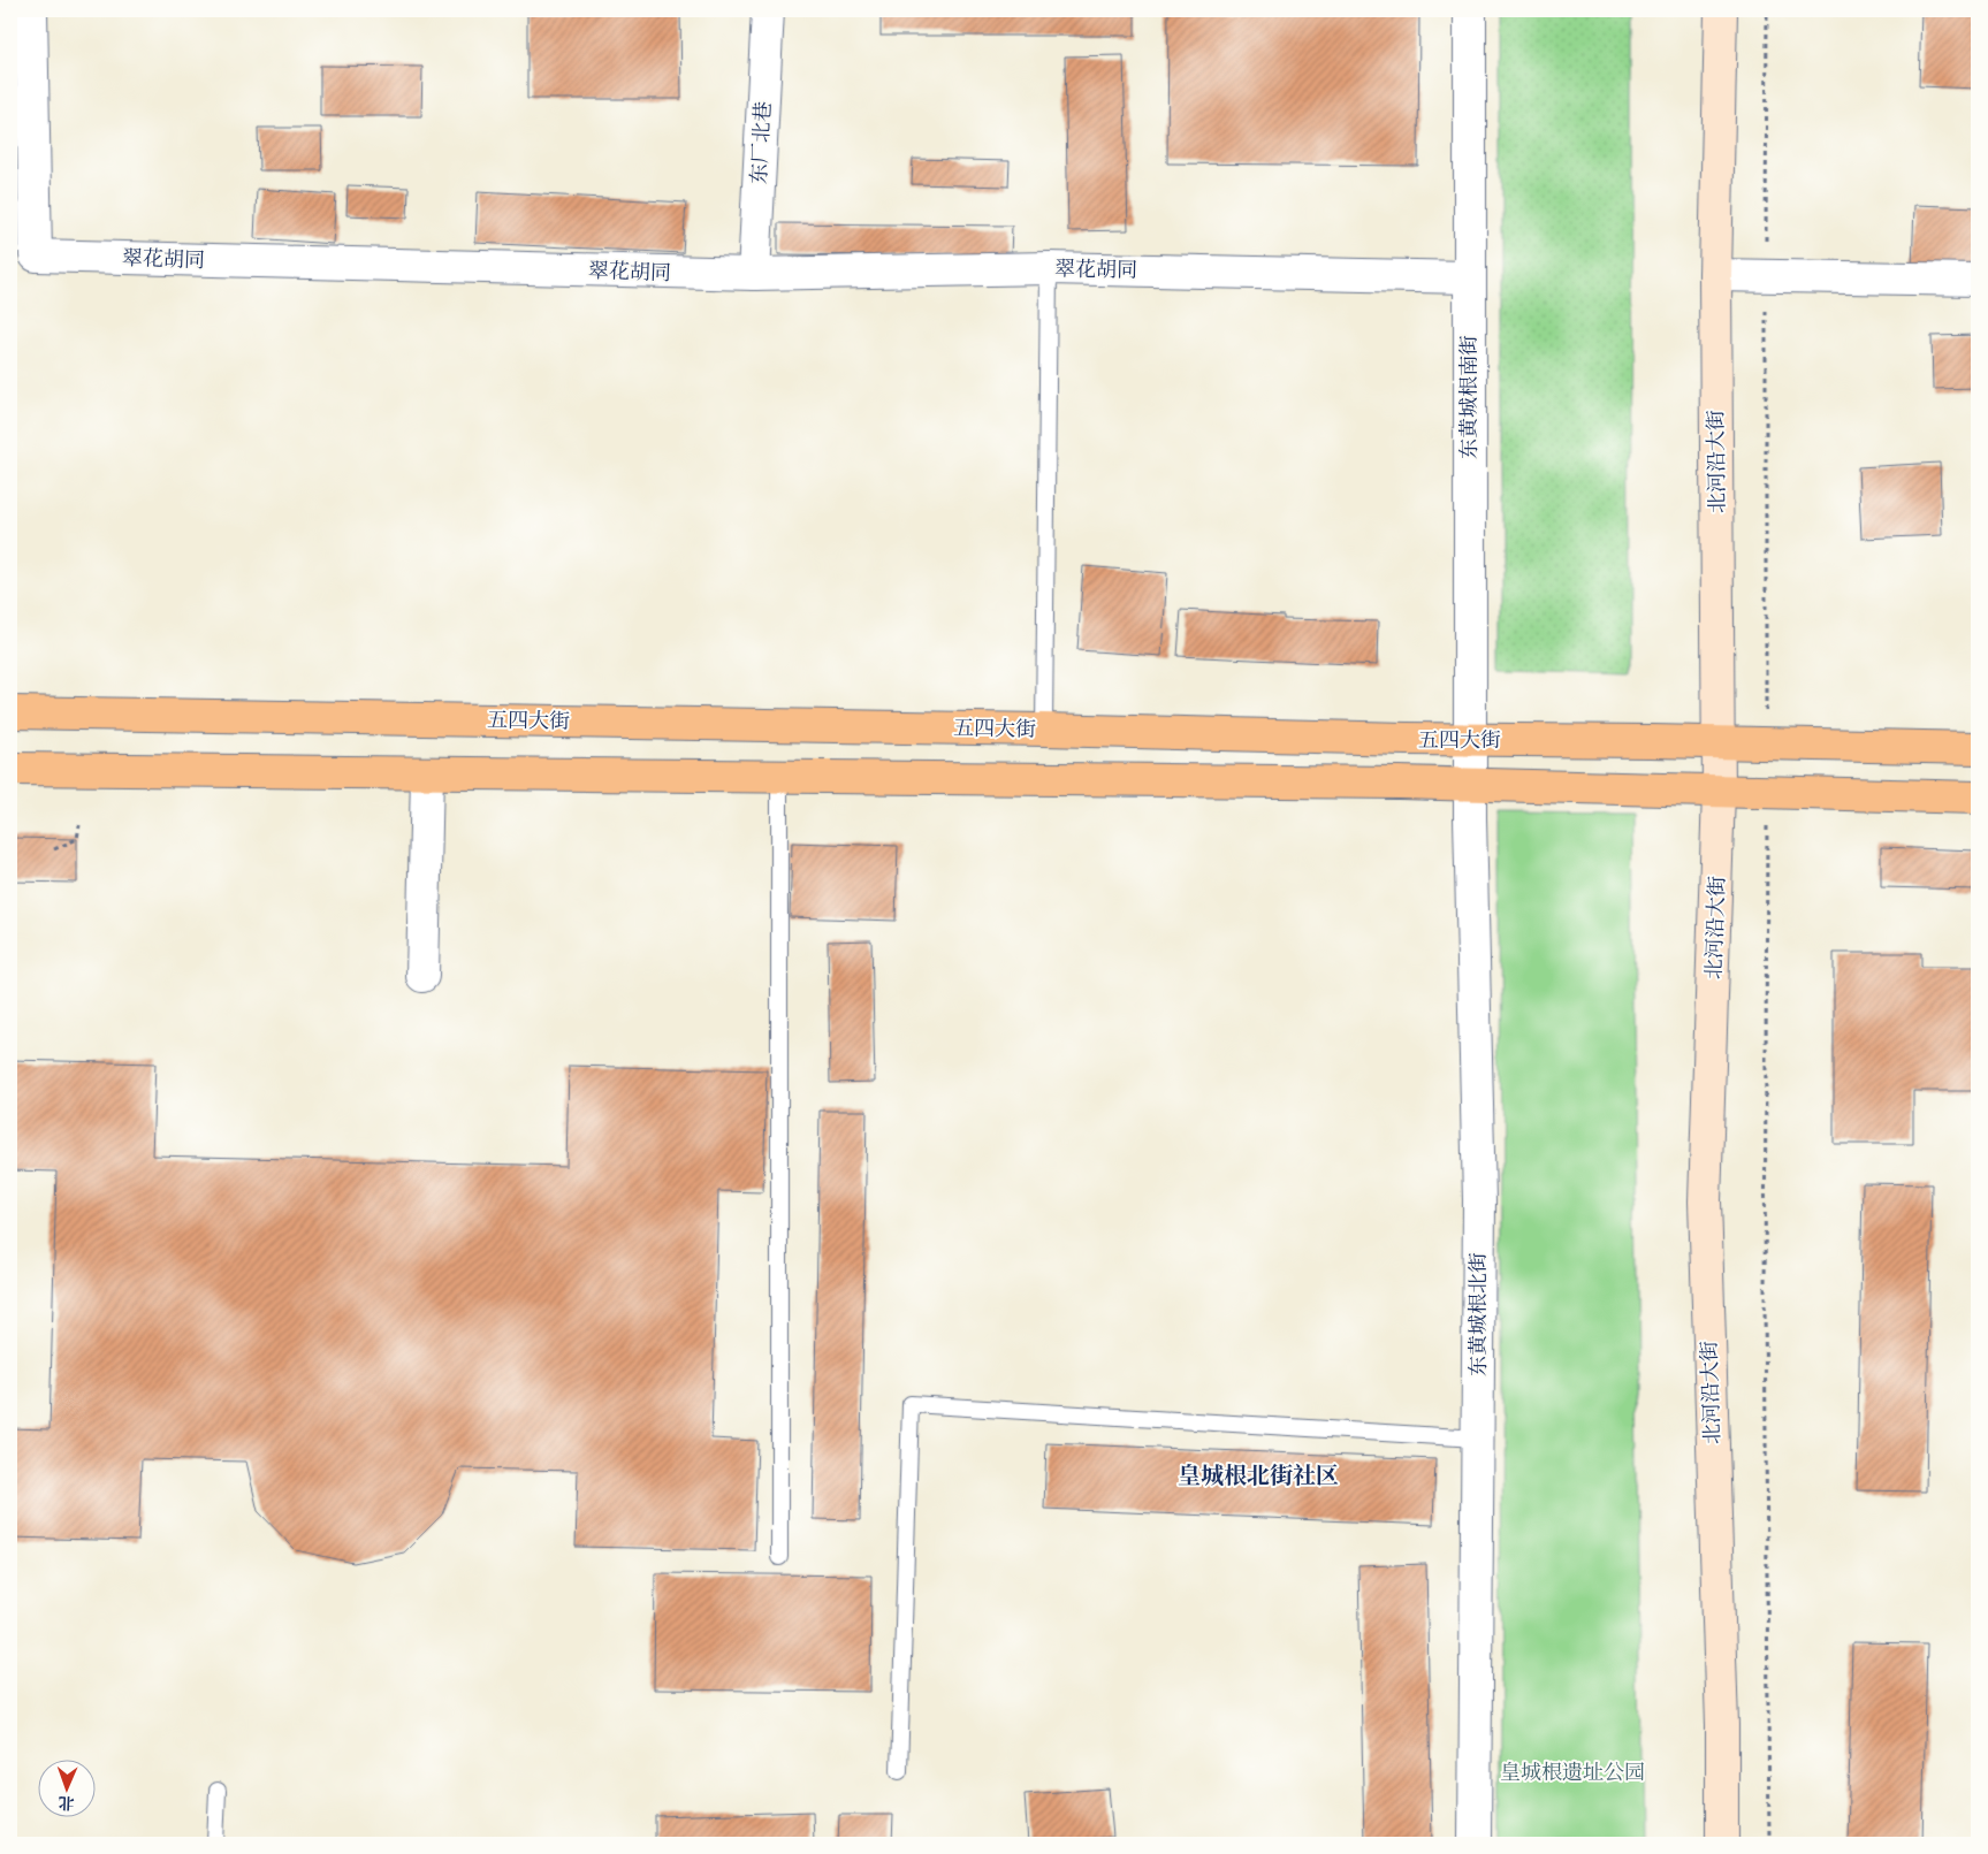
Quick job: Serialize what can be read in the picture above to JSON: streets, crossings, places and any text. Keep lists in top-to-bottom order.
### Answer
{
  "streets": {
    "main road": ["北河沿大街", "五四大街"],
    "street": [
      "东厂北巷",
      "翠花胡同",
      "东黄城根南街",
      "东黄城根北街"
    ]
  },
  "crossings": [
    ["东厂北巷", "翠花胡同"],
    ["翠花胡同", "东黄城根南街"],
    ["东黄城根南街", "五四大街"],
    ["东黄城根南街", "东黄城根北街"],
    ["北河沿大街", "五四大街"]
  ],
  "districts": ["皇城根北街社区"],
  "parks": ["皇城根遗址公园"],
  "north": "bottom"
}
